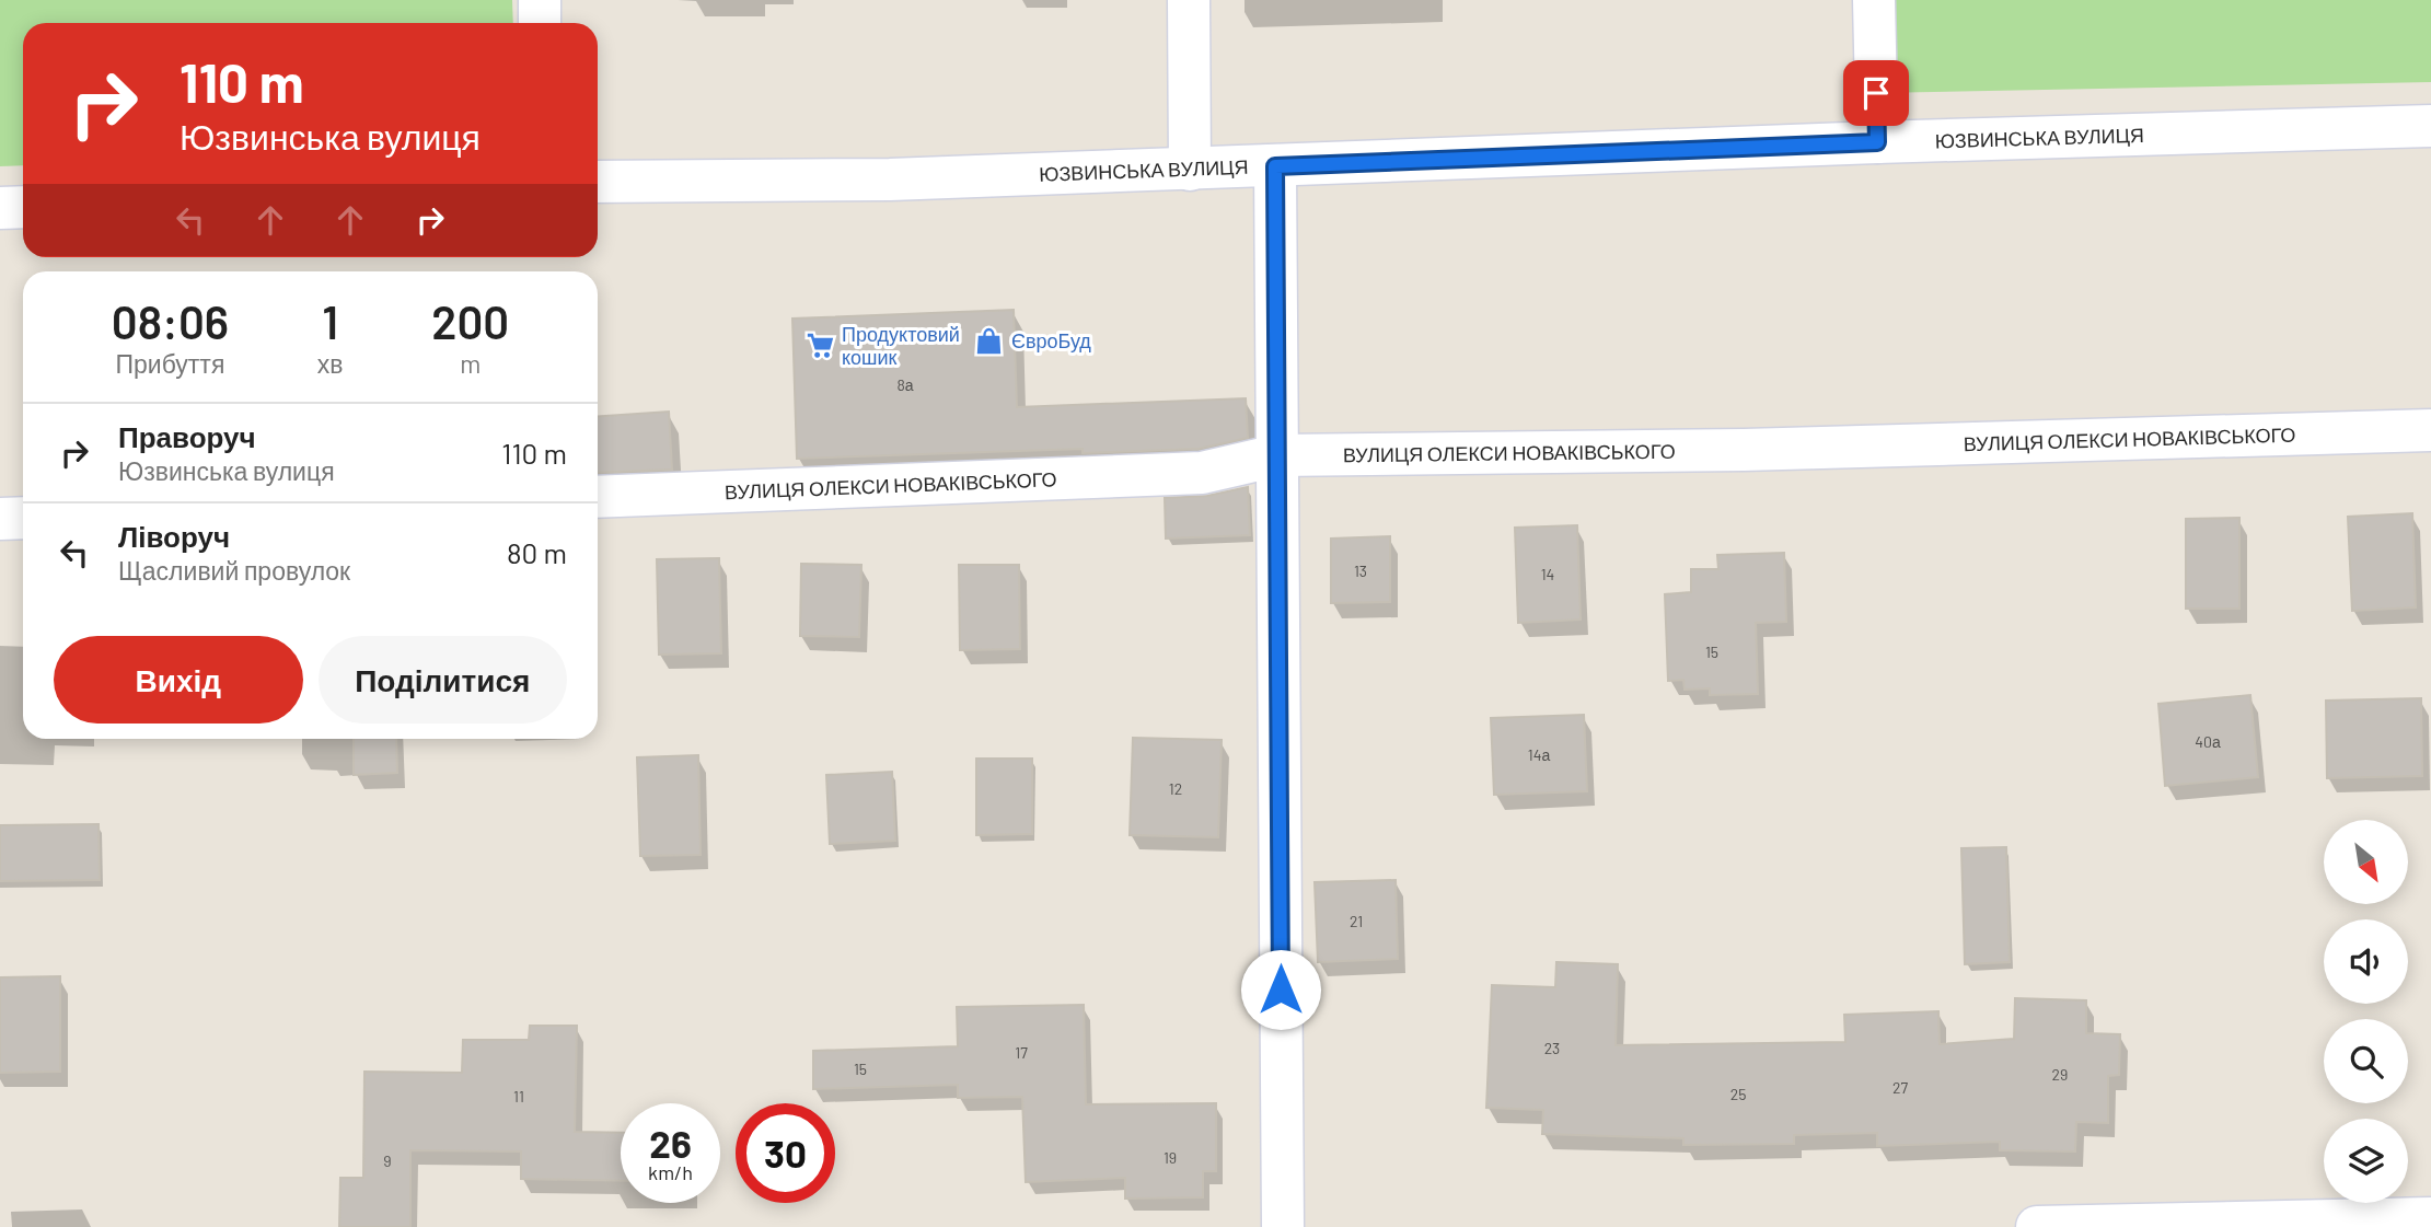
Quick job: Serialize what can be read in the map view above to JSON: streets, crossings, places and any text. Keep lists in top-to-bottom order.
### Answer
{
  "streets": {
    "street": ["ЮЗВИНСЬКА ВУЛИЦЯ", "ВУЛИЦЯ ОЛЕКСИ НОВАКІВСЬКОГО"]
  },
  "places": {
    "shop": ["ЄвроБуд"],
    "supermarket": ["Продуктовий кошик"]
  },
  "house_numbers": [
    "8а",
    "13",
    "14",
    "15",
    "40а",
    "14а",
    "12",
    "21",
    "23",
    "17",
    "15",
    "29",
    "27",
    "25",
    "11",
    "19",
    "9"
  ],
  "north": "bottom right",
  "page": {
    "turn": ["110 m", "Юзвинська вулиця"],
    "eta": [
      "08:06",
      "Прибуття",
      "1",
      "хв",
      "200",
      "m"
    ],
    "list": [
      {
        "name": "Праворуч",
        "note": "Юзвинська вулиця",
        "value": "110 m"
      },
      {
        "name": "Ліворуч",
        "note": "Щасливий провулок",
        "value": "80 m"
      }
    ],
    "buttons": ["Вихід", "Поділитися"],
    "speed": "26 km/h",
    "limit": "30"
  }
}
